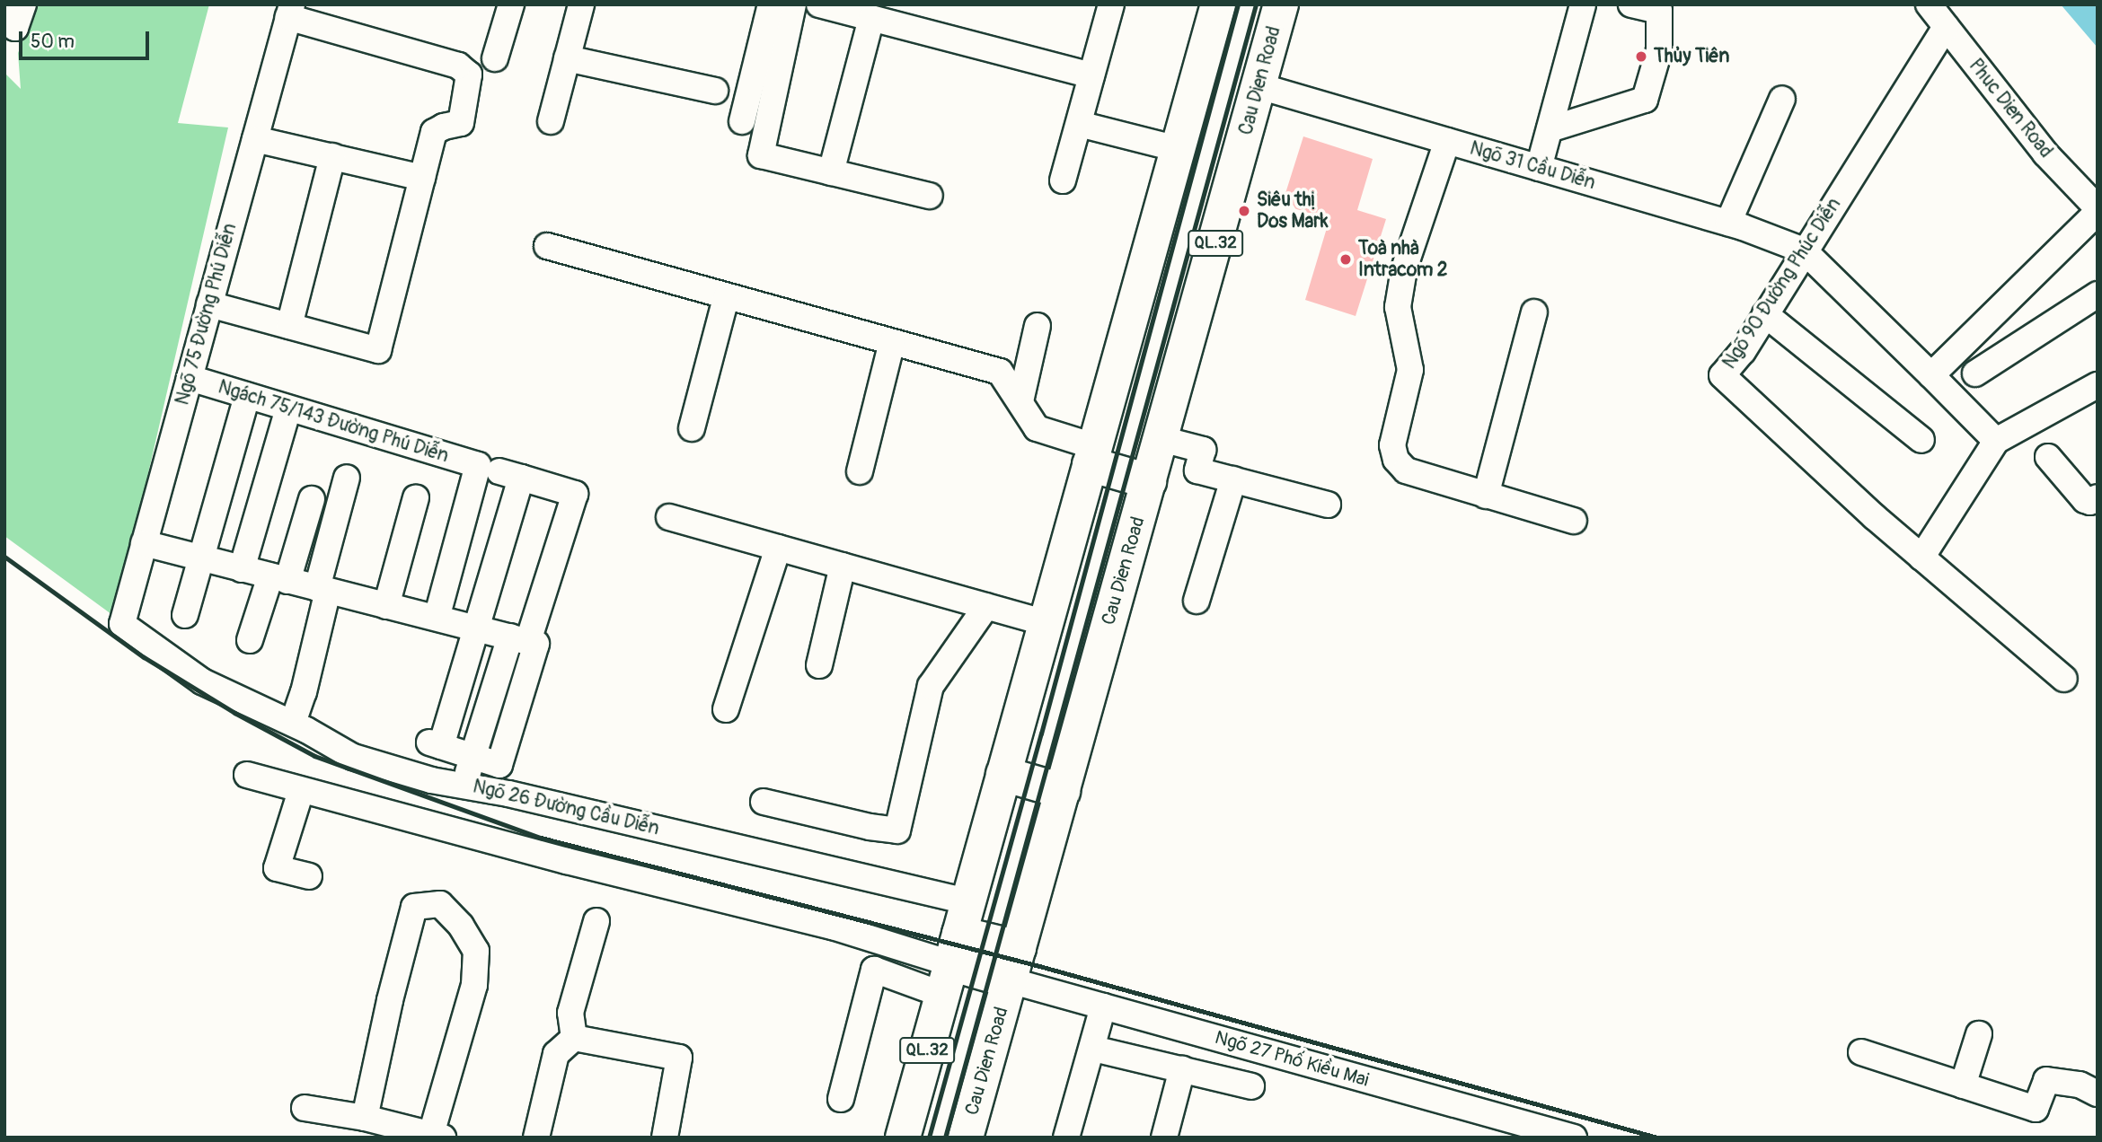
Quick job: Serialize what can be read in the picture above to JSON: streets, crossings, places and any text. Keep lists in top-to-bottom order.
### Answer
{
  "streets": {
    "highway": ["Cau Dien Road", "QL.32"],
    "street": [
      "Phuc Dien Road",
      "Ngõ 31 Cầu Diễn",
      "Ngõ 90 Đường Phúc Diễn",
      "Ngõ 75 Đường Phú Diễn",
      "Ngách 75/143 Đường Phú Diễn",
      "Ngõ 26 Đường Cầu Diễn",
      "Ngõ 27 Phố Kiều Mai"
    ]
  },
  "crossings": [
    ["Cau Dien Road", "Ngõ 31 Cầu Diễn"],
    ["Cau Dien Road", "Ngõ 27 Phố Kiều Mai"],
    ["Phuc Dien Road", "Ngõ 90 Đường Phúc Diễn"],
    ["Ngõ 31 Cầu Diễn", "Ngõ 90 Đường Phúc Diễn"],
    ["QL.32", "Ngõ 26 Đường Cầu Diễn"],
    ["Ngõ 75 Đường Phú Diễn", "Ngách 75/143 Đường Phú Diễn"],
    ["Ngách 75/143 Đường Phú Diễn", "Ngõ 26 Đường Cầu Diễn"]
  ],
  "places": ["Thủy Tiên", "Siêu thị Dos Mark", "Toà nhà Intracom 2"],
  "scale_bar": "50 m"
}
